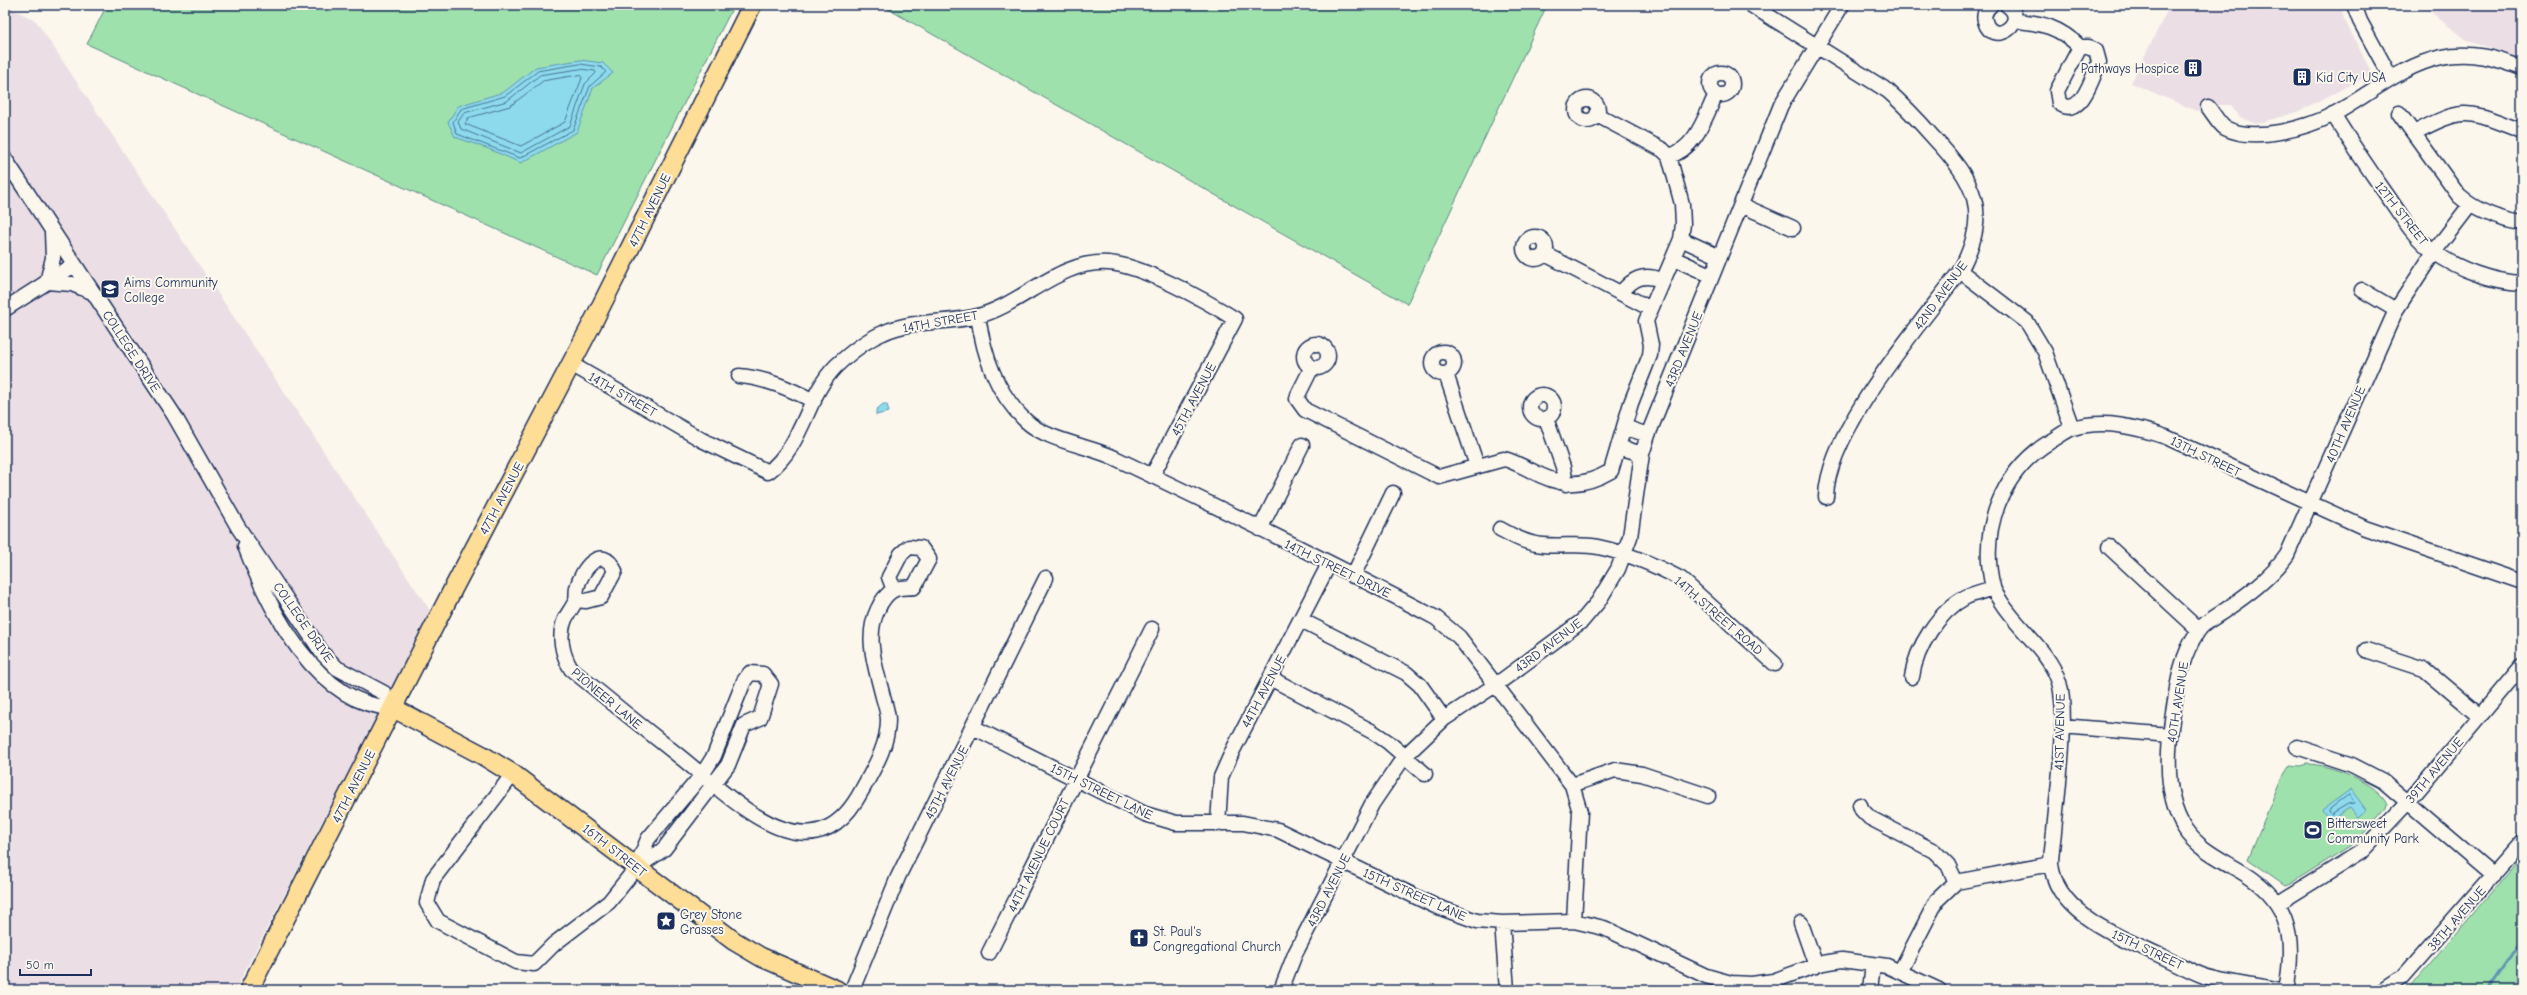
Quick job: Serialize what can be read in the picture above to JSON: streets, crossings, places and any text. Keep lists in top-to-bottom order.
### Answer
{
  "streets": {
    "main road": ["47TH AVENUE", "16TH STREET"],
    "street": [
      "12TH STREET",
      "42ND AVENUE",
      "14TH STREET",
      "43RD AVENUE",
      "COLLEGE DRIVE",
      "45TH AVENUE",
      "40TH AVENUE",
      "13TH STREET",
      "14TH STREET DRIVE",
      "14TH STREET ROAD",
      "44TH AVENUE",
      "PIONEER LANE",
      "41ST AVENUE",
      "39TH AVENUE",
      "15TH STREET LANE",
      "44TH AVENUE COURT",
      "38TH AVENUE",
      "15TH STREET"
    ]
  },
  "crossings": [
    ["47TH AVENUE", "14TH STREET"],
    ["47TH AVENUE", "COLLEGE DRIVE"],
    ["47TH AVENUE", "16TH STREET"],
    ["12TH STREET", "40TH AVENUE"],
    ["42ND AVENUE", "43RD AVENUE"],
    ["14TH STREET", "45TH AVENUE"],
    ["14TH STREET", "14TH STREET DRIVE"],
    ["43RD AVENUE", "14TH STREET DRIVE"],
    ["43RD AVENUE", "14TH STREET ROAD"],
    ["43RD AVENUE", "15TH STREET LANE"],
    ["COLLEGE DRIVE", "16TH STREET"],
    ["45TH AVENUE", "14TH STREET DRIVE"],
    ["45TH AVENUE", "15TH STREET LANE"],
    ["40TH AVENUE", "13TH STREET"],
    ["40TH AVENUE", "39TH AVENUE"],
    ["14TH STREET DRIVE", "44TH AVENUE"],
    ["14TH STREET DRIVE", "15TH STREET LANE"],
    ["44TH AVENUE", "15TH STREET LANE"],
    ["41ST AVENUE", "15TH STREET"],
    ["15TH STREET LANE", "44TH AVENUE COURT"]
  ],
  "places": {
    "building": ["Pathways Hospice", "Kid City USA"],
    "school or university": ["Aims Community College"],
    "sports": ["Bittersweet Community Park"],
    "place": ["Grey Stone Grasses"],
    "church": ["St. Paul's Congregational Church"]
  },
  "scale_bar": "50 m"
}
